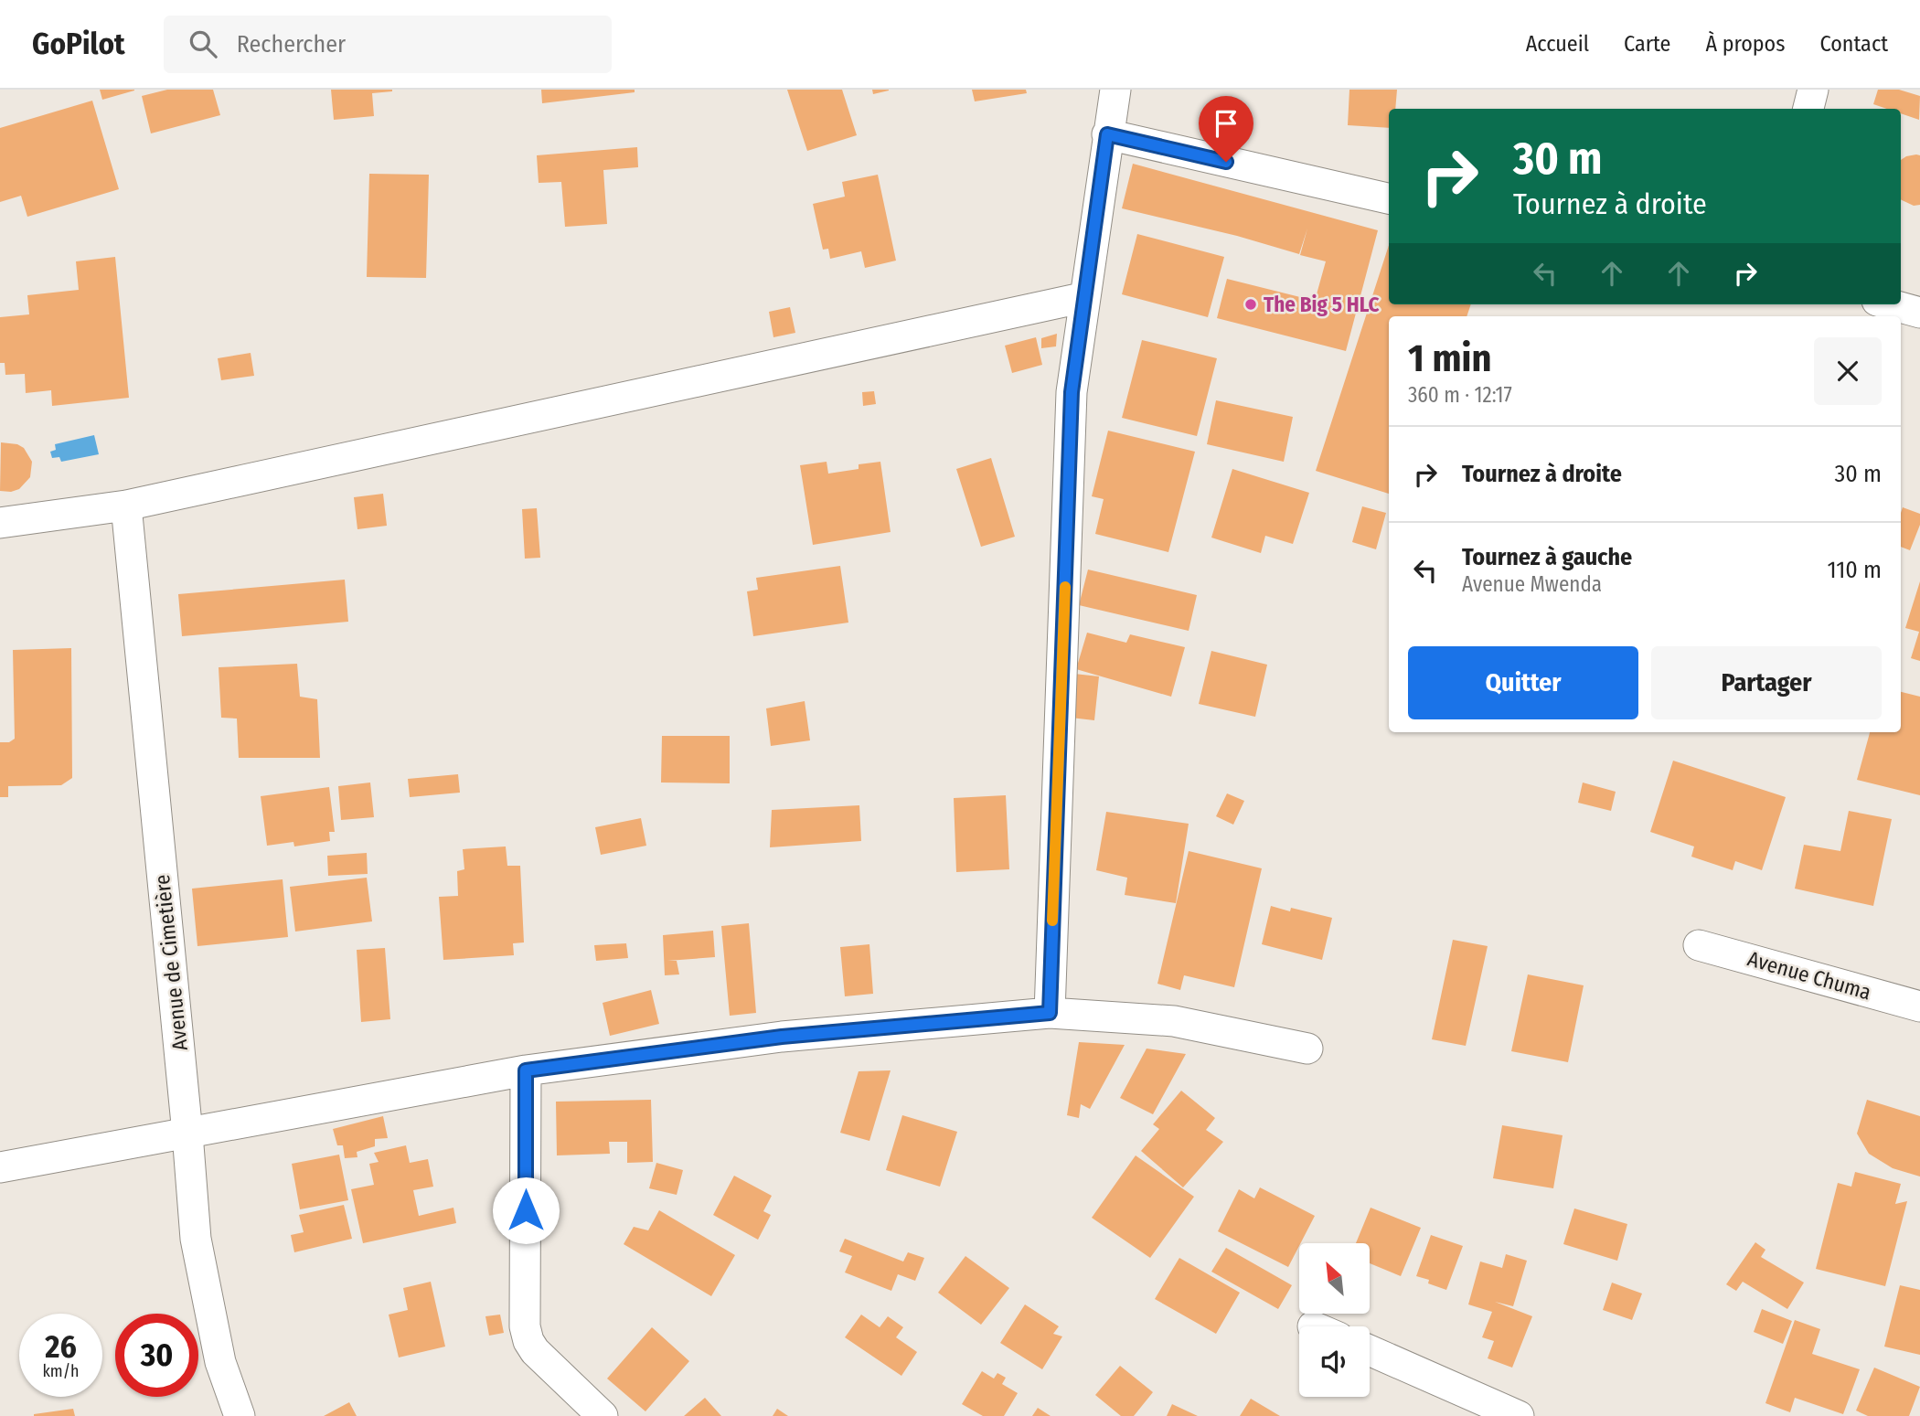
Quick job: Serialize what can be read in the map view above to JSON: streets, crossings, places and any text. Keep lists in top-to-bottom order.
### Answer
{
  "streets": {
    "street": ["Avenue de Cimetière", "Avenue Chuma"]
  },
  "places": ["The Big 5 HLC"],
  "north": "top left",
  "page": {
    "header": "GoPilot",
    "search": "Rechercher",
    "nav": [
      "Accueil",
      "Carte",
      "À propos",
      "Contact"
    ],
    "turn": ["30 m", "Tournez à droite"],
    "heading": ["1 min", "360 m · 12:17"],
    "list": [
      {
        "name": "Tournez à droite",
        "value": "30 m"
      },
      {
        "name": "Tournez à gauche",
        "note": "Avenue Mwenda",
        "value": "110 m"
      }
    ],
    "buttons": ["Quitter", "Partager"],
    "speed": "26 km/h",
    "limit": "30"
  }
}
